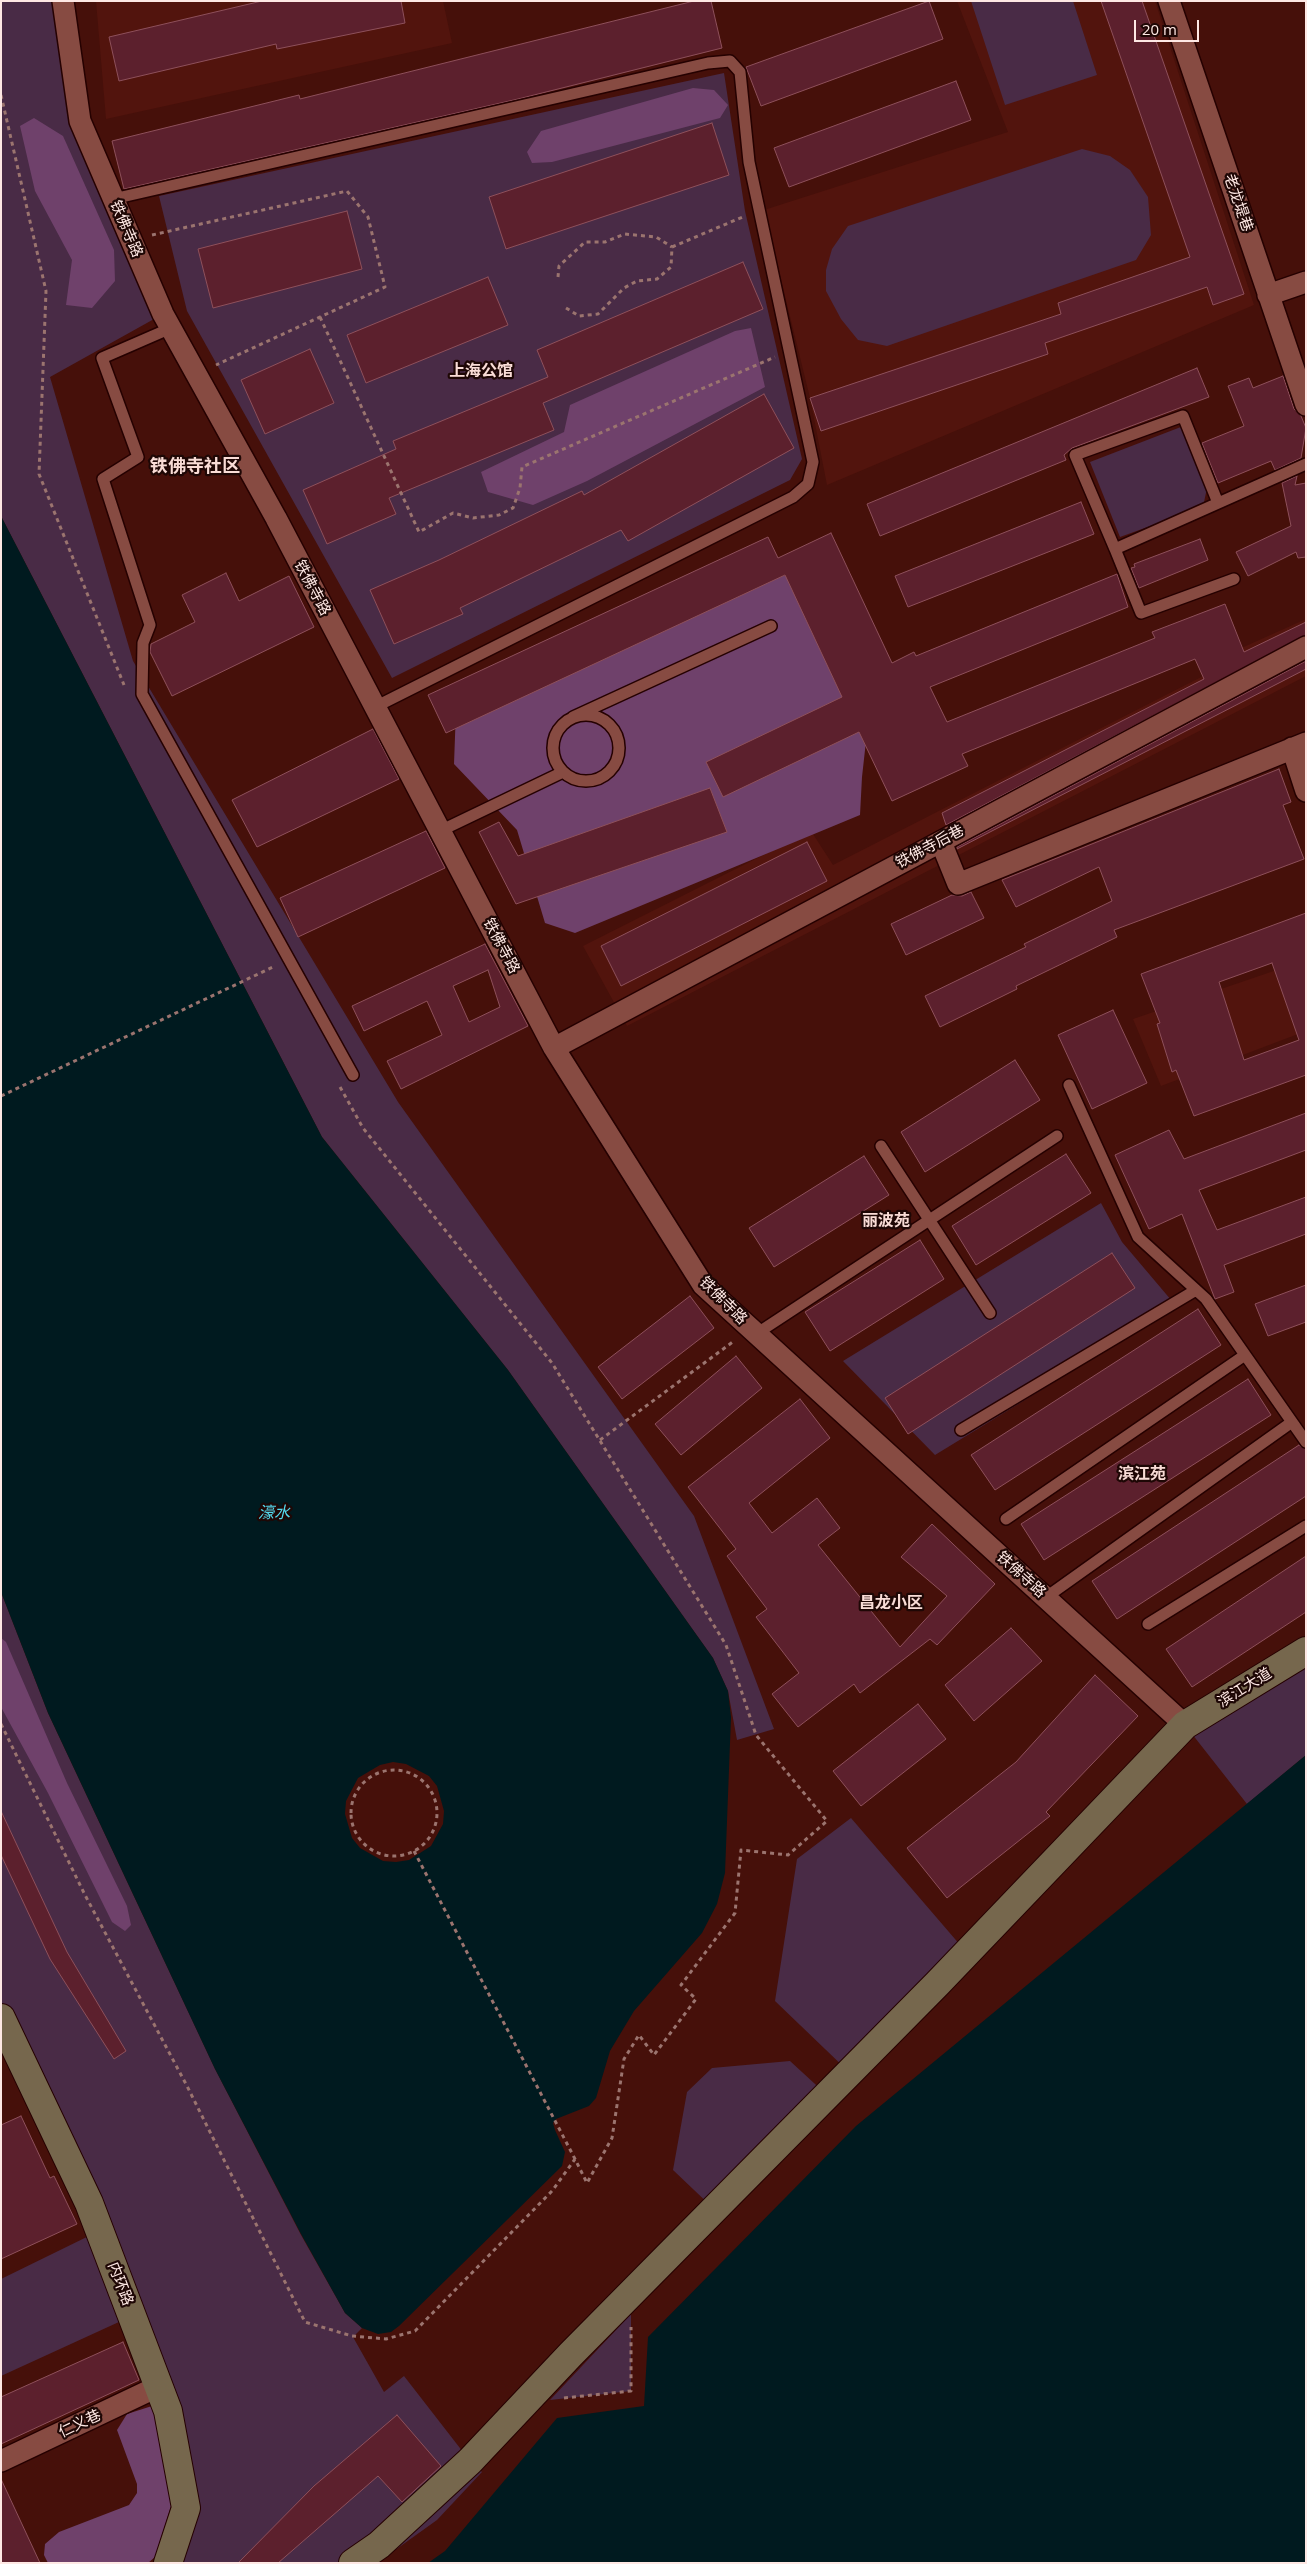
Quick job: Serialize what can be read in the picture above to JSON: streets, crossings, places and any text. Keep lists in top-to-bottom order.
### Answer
{
  "streets": {
    "street": [
      "老龙堤巷",
      "铁佛寺路",
      "铁佛寺后巷",
      "滨江大道",
      "内环路",
      "仁义巷"
    ]
  },
  "crossings": [
    ["铁佛寺路", "铁佛寺后巷"],
    ["铁佛寺路", "滨江大道"],
    ["内环路", "仁义巷"]
  ],
  "districts": [
    "上海公馆",
    "铁佛寺社区",
    "丽波苑",
    "滨江苑",
    "昌龙小区"
  ],
  "water": ["濠水"],
  "scale_bar": "20 m"
}
